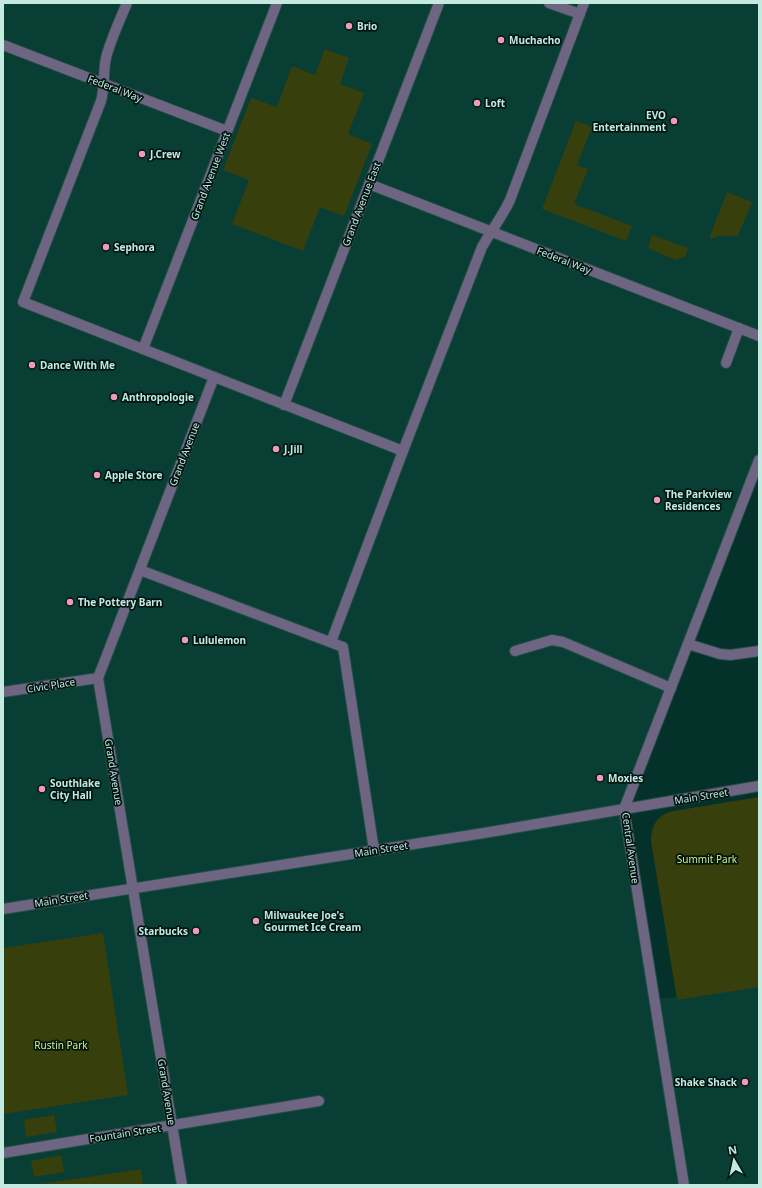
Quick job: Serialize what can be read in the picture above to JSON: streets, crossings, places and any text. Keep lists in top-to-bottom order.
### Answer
{
  "streets": {
    "street": [
      "Federal Way",
      "Grand Avenue West",
      "Grand Avenue East",
      "Grand Avenue",
      "Civic Place",
      "Main Street",
      "Central Avenue",
      "Fountain Street"
    ]
  },
  "crossings": [
    ["Federal Way", "Grand Avenue West"],
    ["Federal Way", "Grand Avenue East"],
    ["Grand Avenue", "Civic Place"],
    ["Grand Avenue", "Main Street"],
    ["Grand Avenue", "Fountain Street"],
    ["Main Street", "Central Avenue"]
  ],
  "parks": ["Summit Park", "Rustin Park"],
  "places": [
    "Brio",
    "Muchacho",
    "Loft",
    "EVO Entertainment",
    "J.Crew",
    "Sephora",
    "Dance With Me",
    "Anthropologie",
    "J.Jill",
    "Apple Store",
    "The Parkview Residences",
    "The Pottery Barn",
    "Lululemon",
    "Moxies",
    "Southlake City Hall",
    "Milwaukee Joe's Gourmet Ice Cream",
    "Starbucks",
    "Shake Shack"
  ],
  "north": "top"
}
